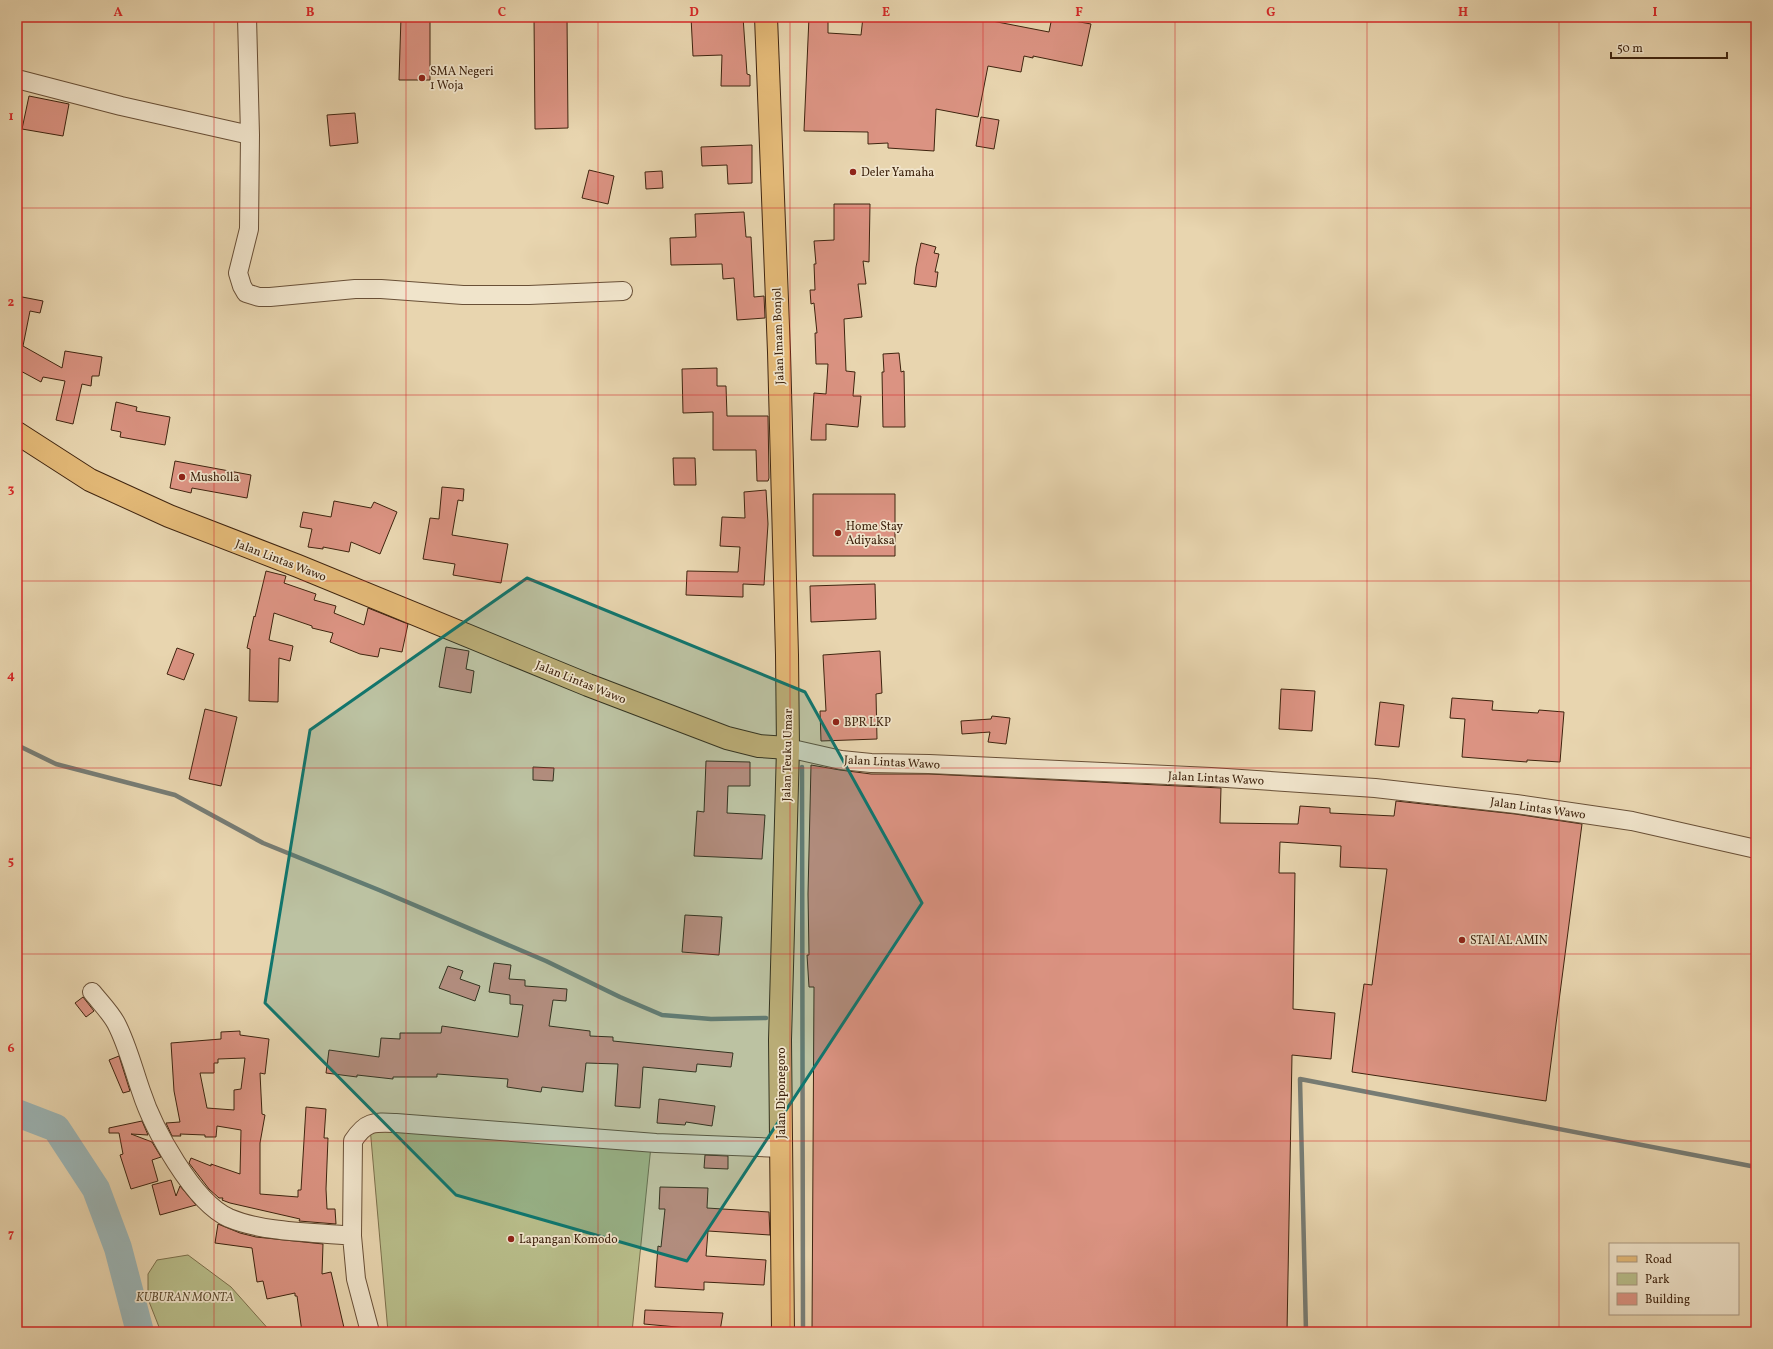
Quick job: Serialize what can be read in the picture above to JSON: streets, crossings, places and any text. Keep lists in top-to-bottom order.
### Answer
{
  "streets": {
    "main road": [
      "Jalan Imam Bonjol",
      "Jalan Lintas Wawo",
      "Jalan Teuku Umar",
      "Jalan Diponegoro"
    ]
  },
  "crossings": [
    ["Jalan Imam Bonjol", "Jalan Teuku Umar"],
    ["Jalan Lintas Wawo", "Jalan Teuku Umar"],
    ["Jalan Teuku Umar", "Jalan Diponegoro"]
  ],
  "parks": ["KUBURAN MONTA"],
  "places": [
    "SMA Negeri 1 Woja",
    "Deler Yamaha",
    "Musholla",
    "Home Stay Adiyaksa",
    "BPR LKP",
    "STAI AL AMIN",
    "Lapangan Komodo"
  ],
  "legend": ["Road", "Park", "Building"],
  "scale_bar": "50 m",
  "grid": {
    "columns": [
      "A",
      "B",
      "C",
      "D",
      "E",
      "F",
      "G",
      "H",
      "I"
    ],
    "rows": [
      "1",
      "2",
      "3",
      "4",
      "5",
      "6",
      "7"
    ]
  }
}
